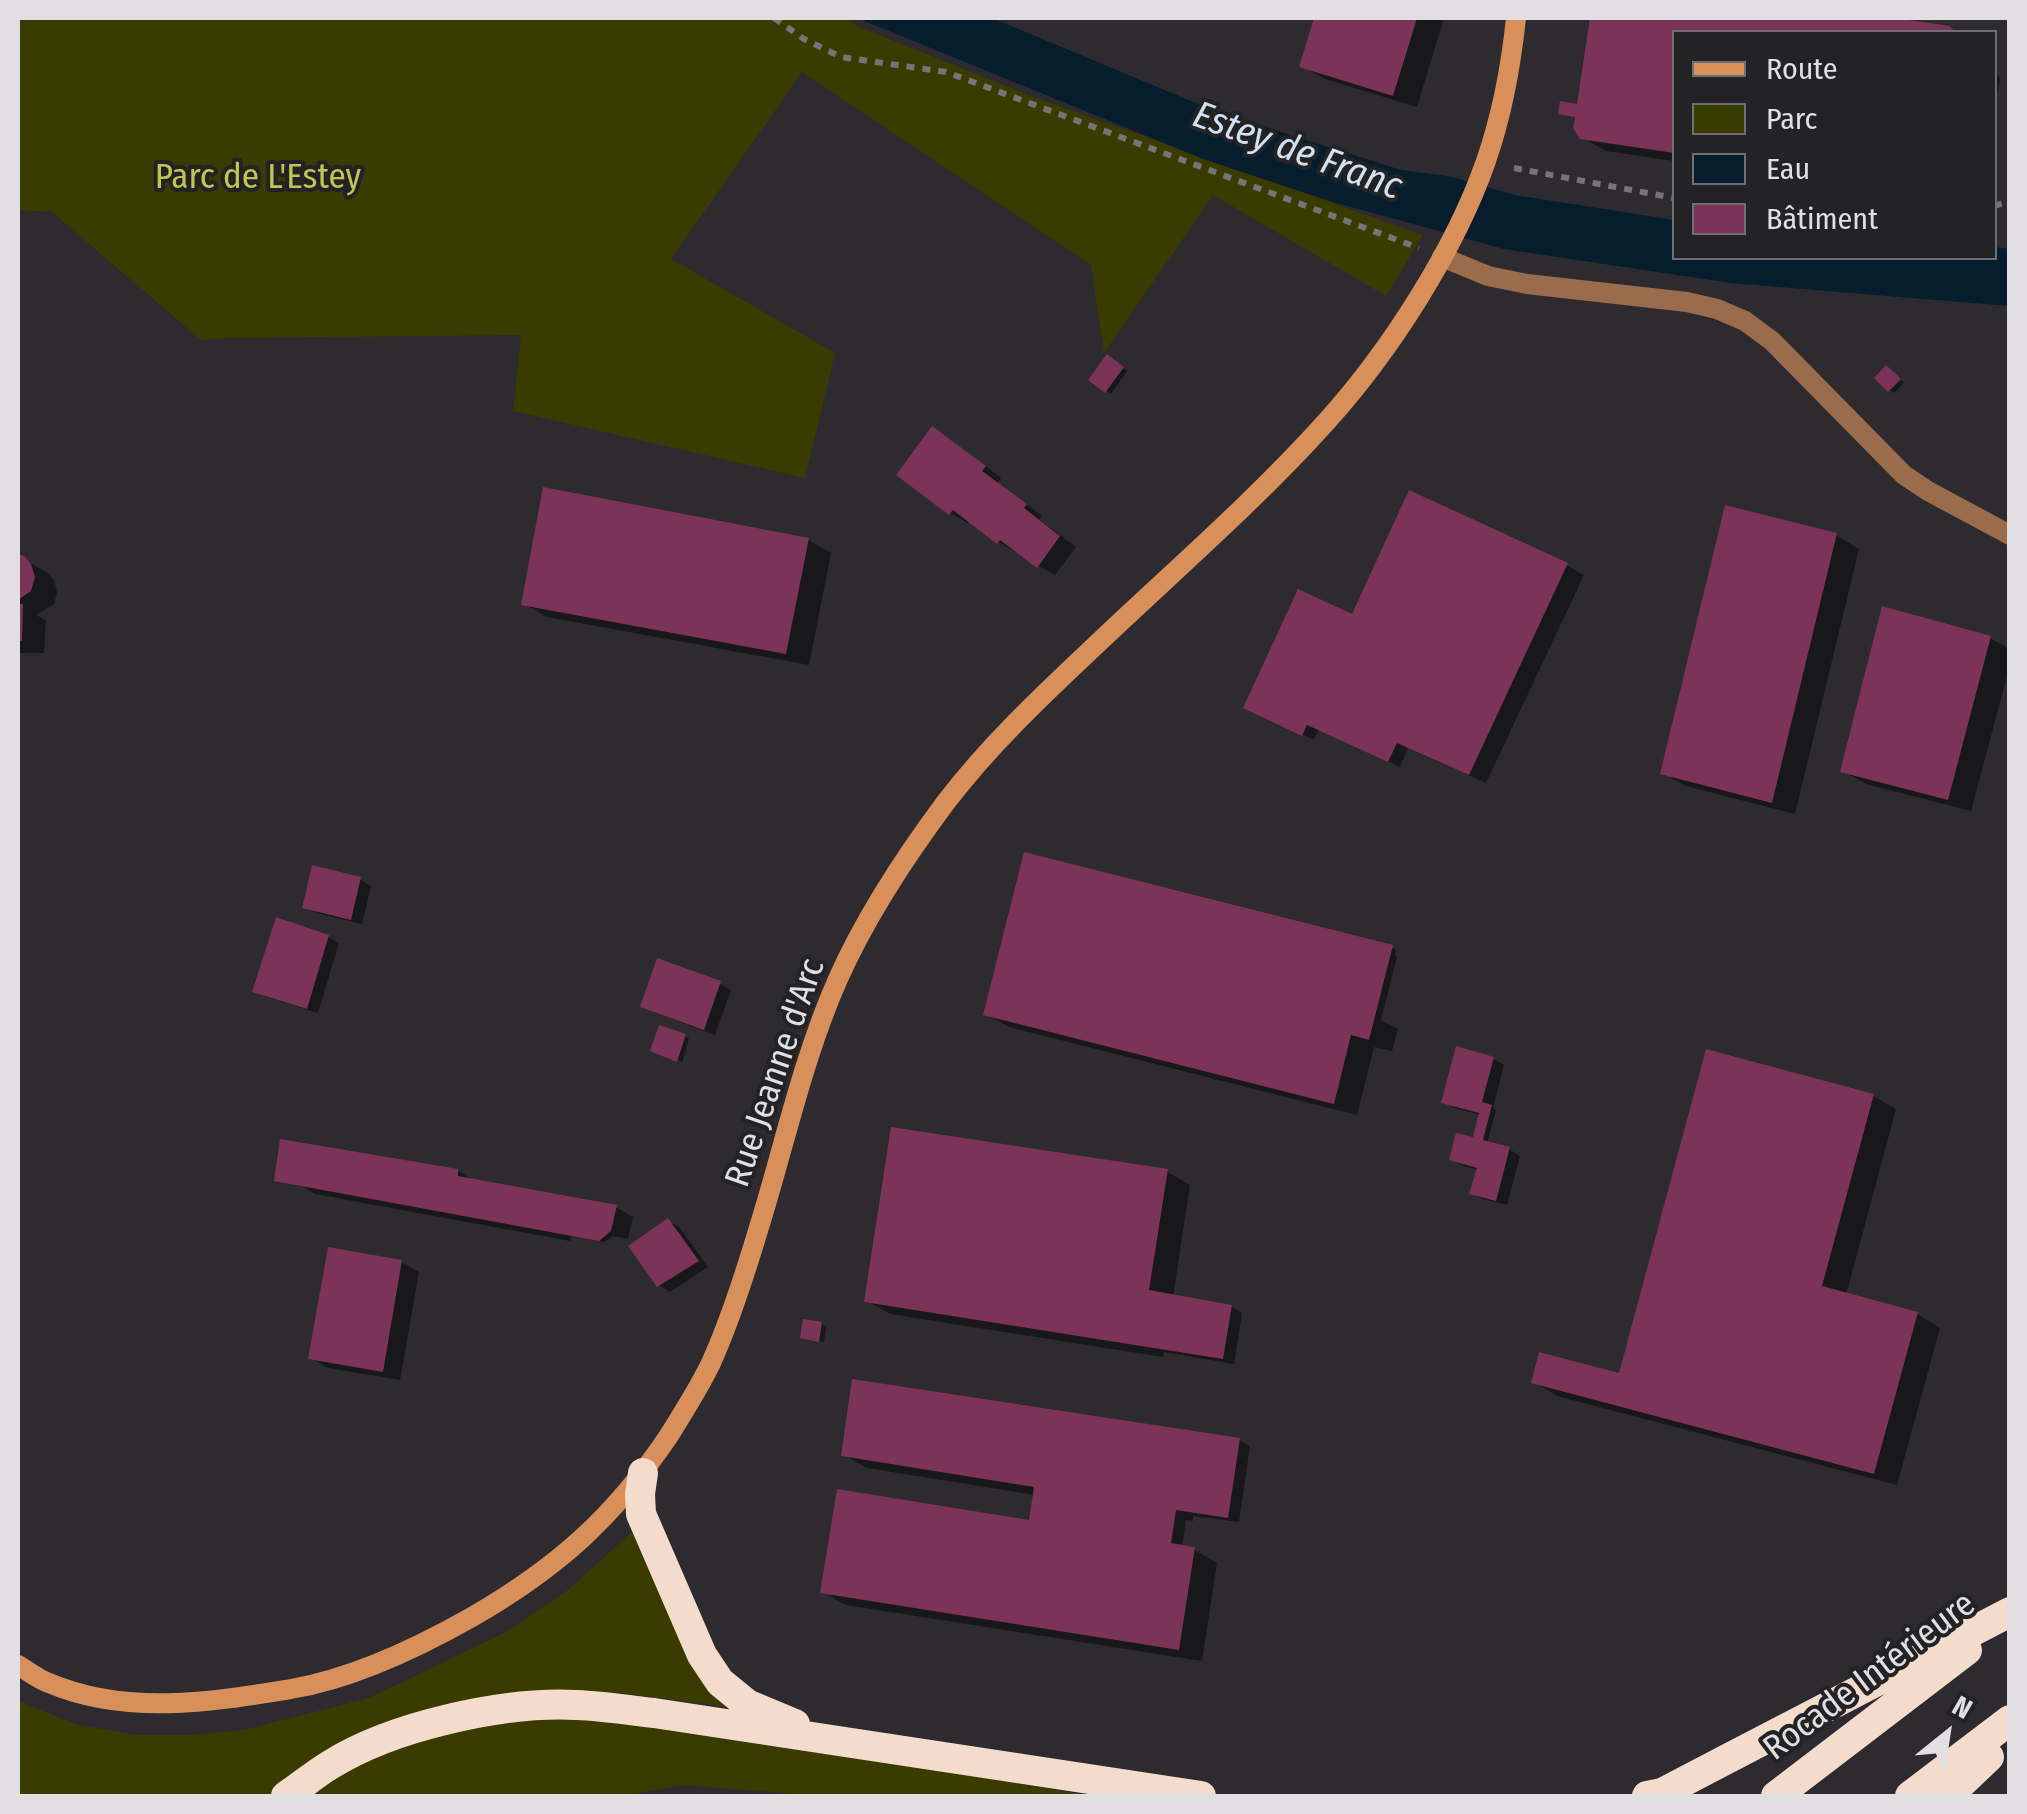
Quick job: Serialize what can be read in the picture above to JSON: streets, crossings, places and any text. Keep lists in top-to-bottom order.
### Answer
{
  "streets": {
    "highway": ["Rocade Intérieure"],
    "street": ["Rue Jeanne d'Arc"]
  },
  "water": ["Estey de Franc"],
  "parks": ["Parc de L'Estey"],
  "legend": [
    "Route",
    "Parc",
    "Eau",
    "Bâtiment"
  ],
  "north": "top right"
}
